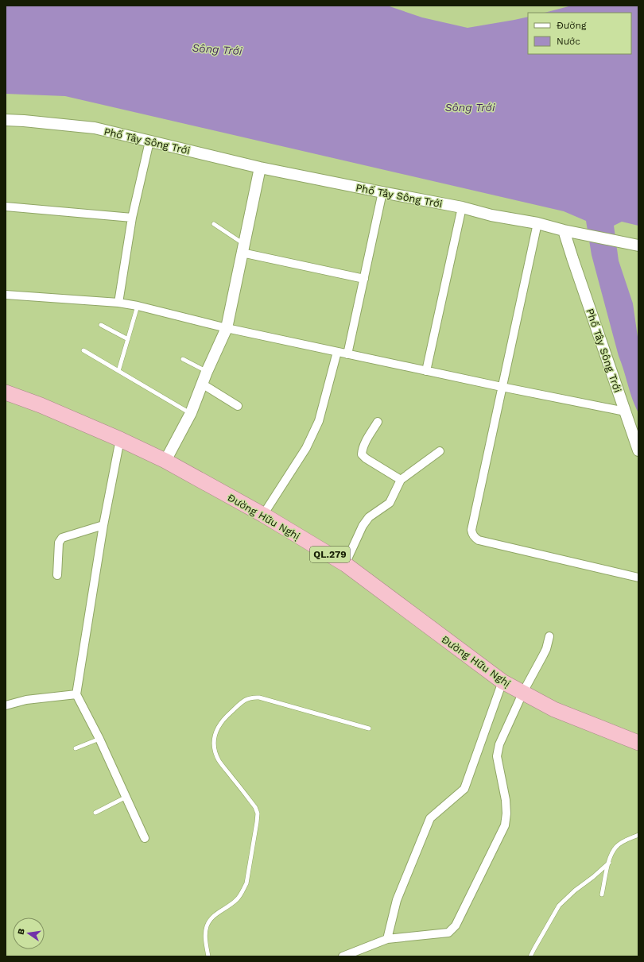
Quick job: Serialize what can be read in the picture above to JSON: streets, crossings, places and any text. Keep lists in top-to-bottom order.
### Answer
{
  "streets": {
    "highway": ["Đường Hữu Nghị", "QL.279"],
    "street": ["Phố Tây Sông Trới"]
  },
  "water": ["Sông Trới"],
  "legend": ["Đường", "Nước"],
  "north": "left"
}
